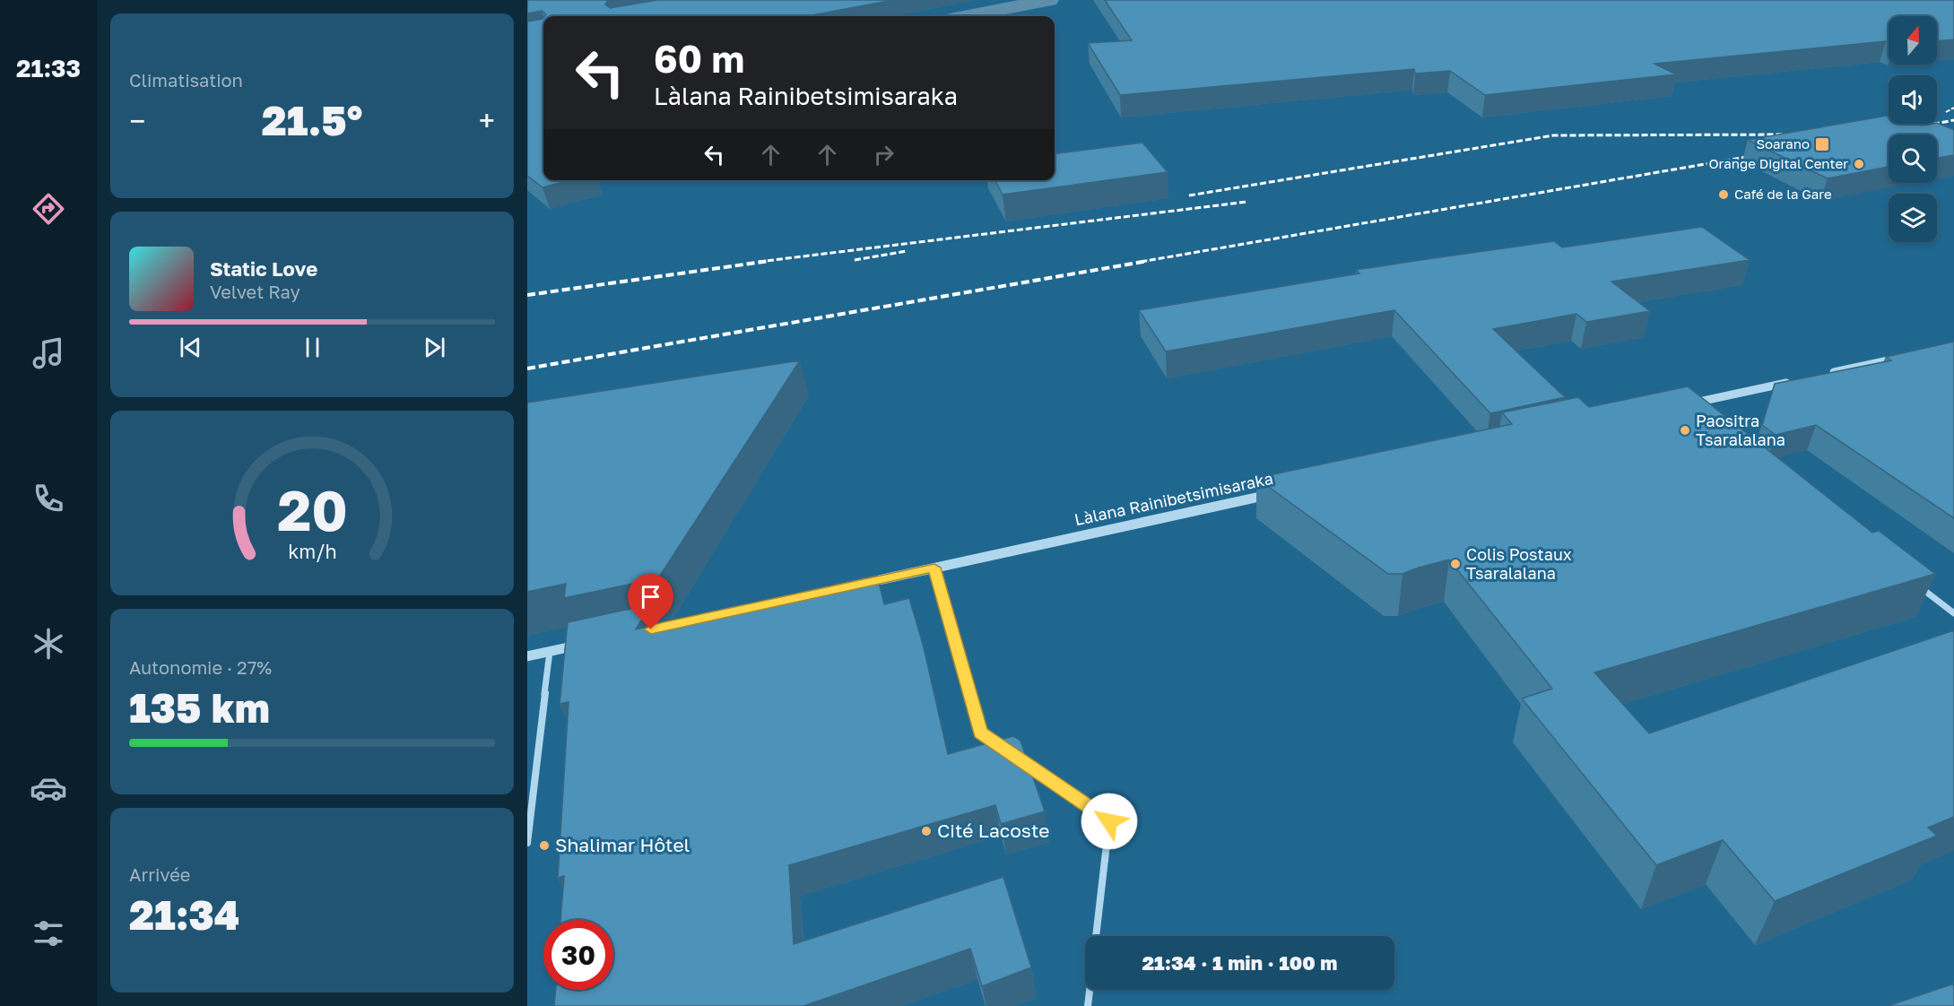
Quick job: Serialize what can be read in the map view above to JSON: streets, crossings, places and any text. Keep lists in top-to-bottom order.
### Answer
{
  "streets": {
    "street": ["Làlana Rainibetsimisaraka"]
  },
  "places": {
    "transit": ["Soarano"],
    "other": [
      "Orange Digital Center",
      "Café de la Gare",
      "Paositra Tsaralalana",
      "Colis Postaux Tsaralalana",
      "Cité Lacoste",
      "Shalimar Hôtel"
    ]
  },
  "north": "top",
  "page": {
    "tabs": "21:33",
    "tile": [
      "Climatisation",
      ["Autonomie · 27%", "135 km"],
      ["Arrivée", "21:34"]
    ],
    "turn": ["60 m", "Làlana Rainibetsimisaraka"],
    "heat": ["−", "21.5°", "+"],
    "song": ["Static Love", "Velvet Ray"],
    "limit": "30",
    "trip": "21:34 · 1 min · 100 m",
    "gauge": ["20", "km/h"]
  }
}
